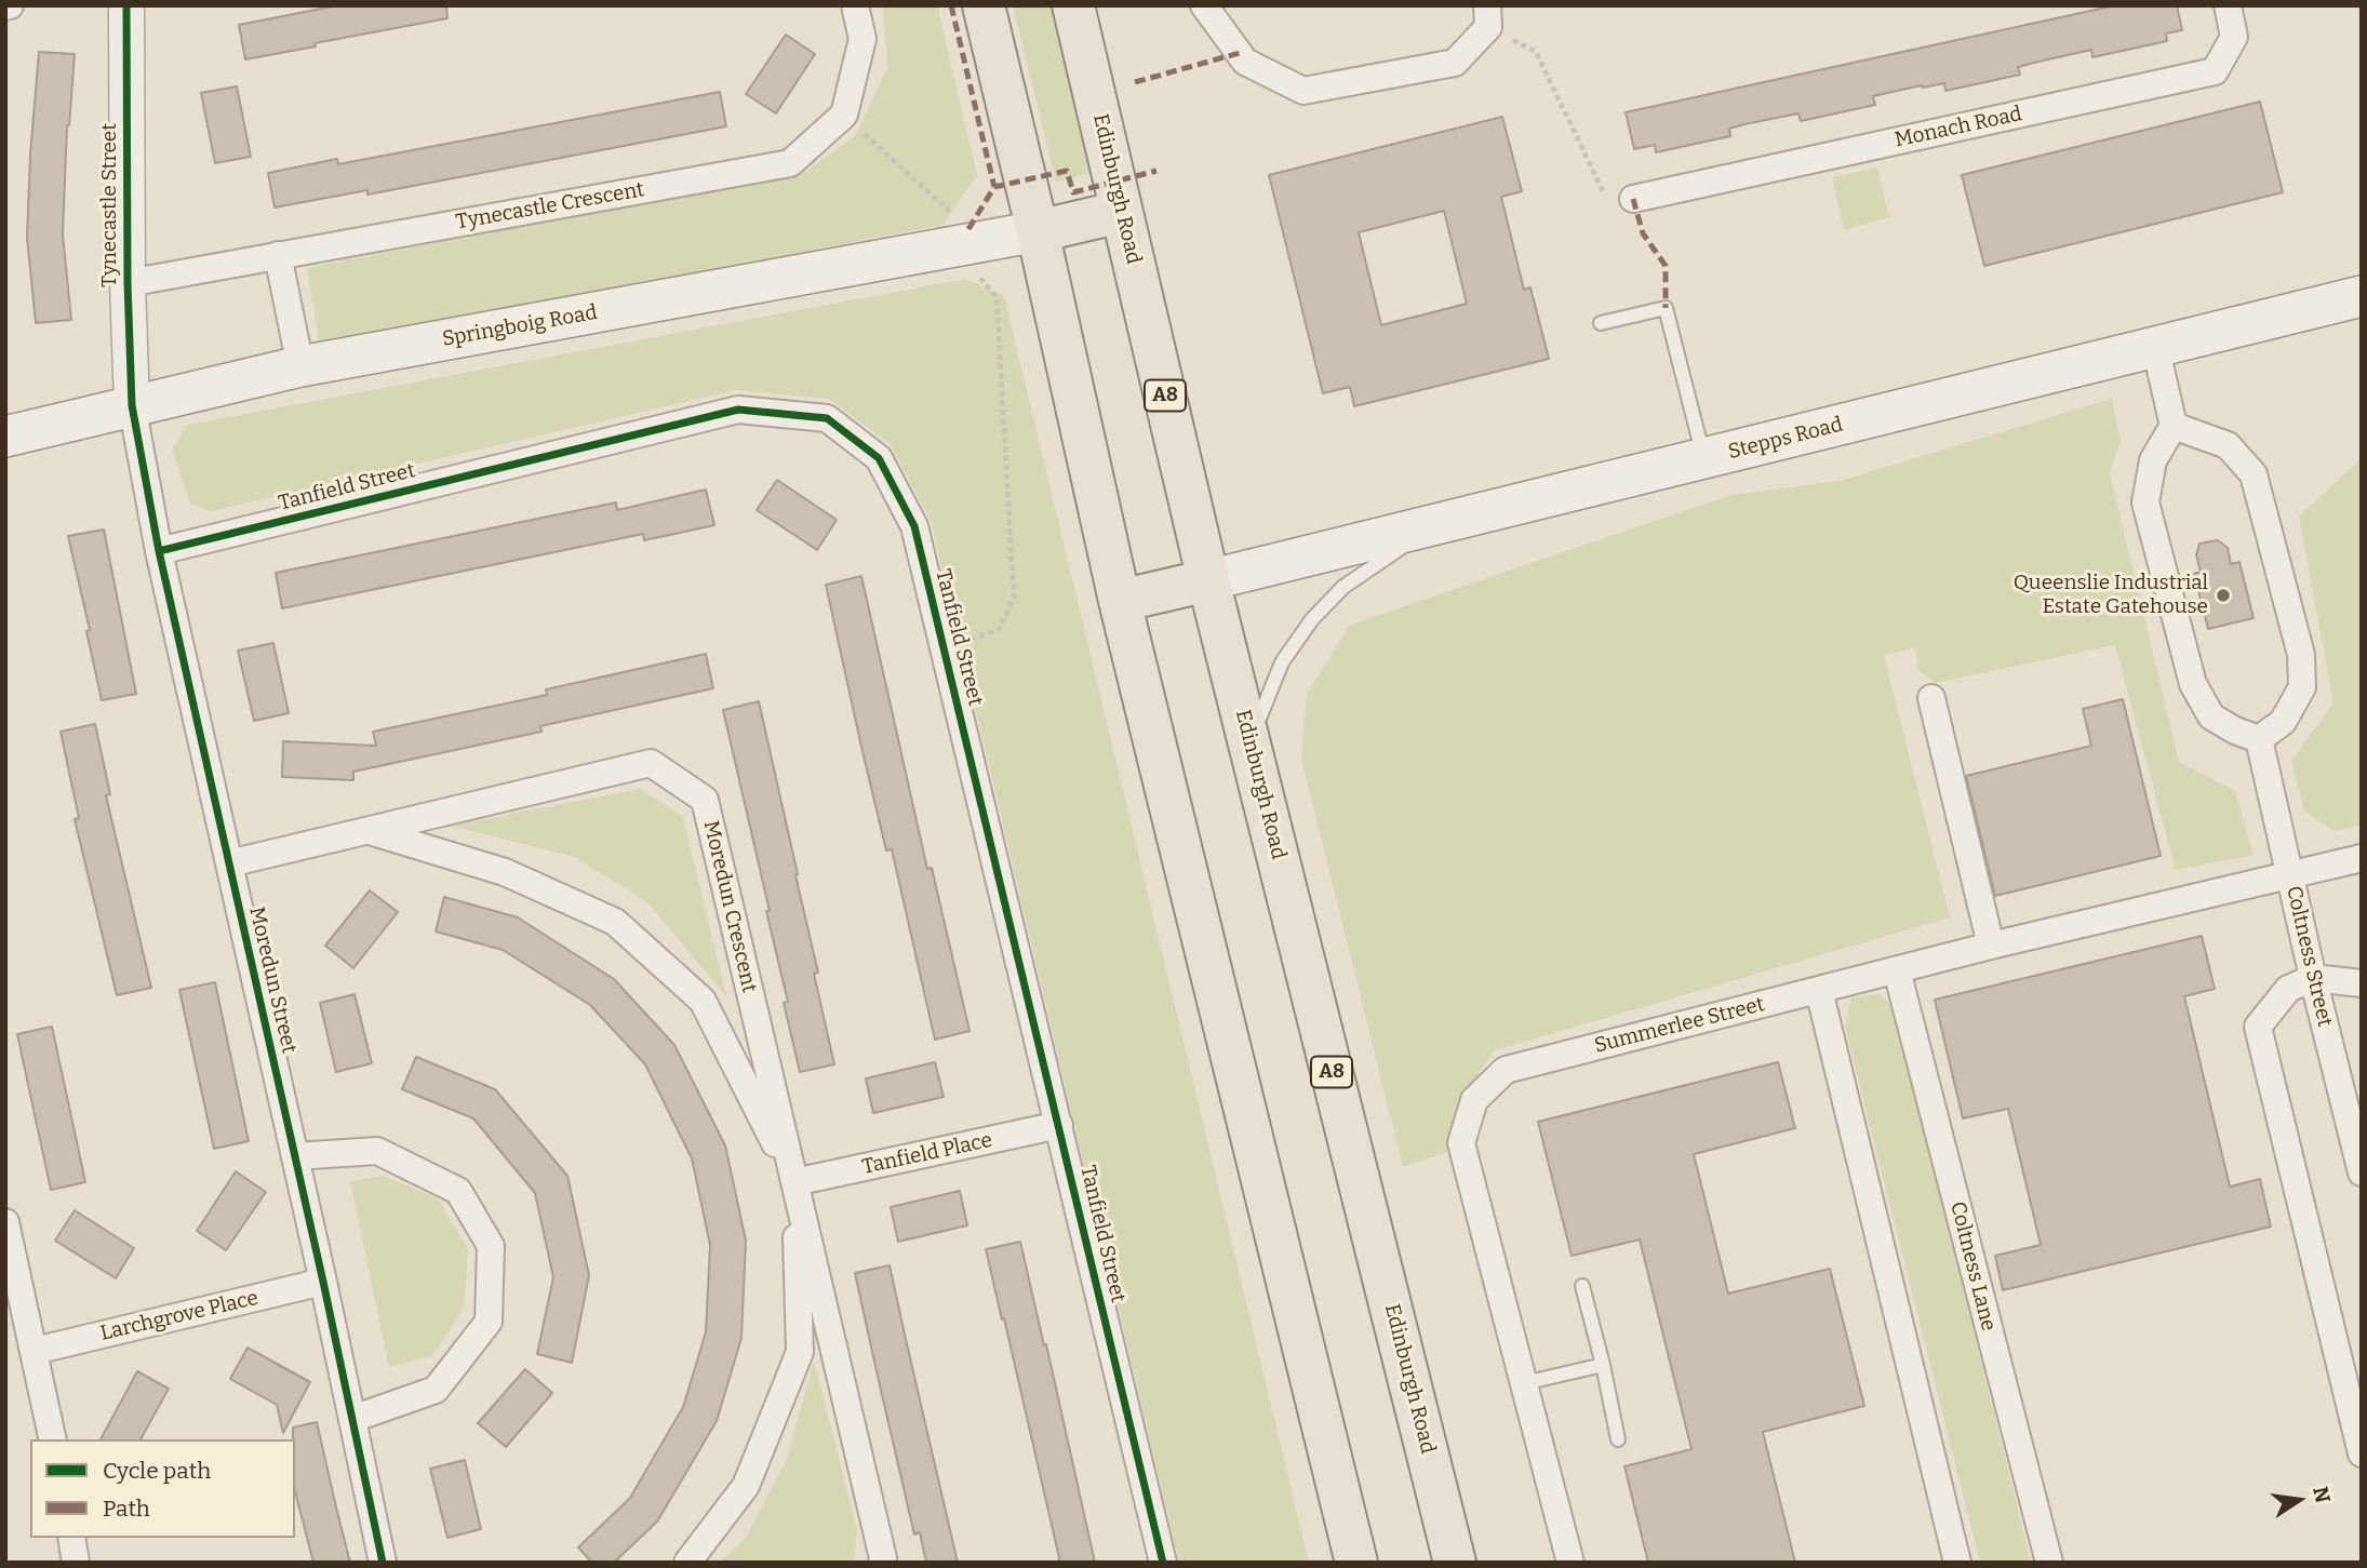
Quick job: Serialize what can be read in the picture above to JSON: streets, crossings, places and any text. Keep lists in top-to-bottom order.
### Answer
{
  "streets": {
    "main road": [
      "Edinburgh Road",
      "Springboig Road",
      "A8",
      "Stepps Road"
    ],
    "street": [
      "Monach Road",
      "Tynecastle Street",
      "Tynecastle Crescent",
      "Tanfield Street",
      "Moredun Crescent",
      "Coltness Street",
      "Moredun Street",
      "Summerlee Street",
      "Tanfield Place",
      "Coltness Lane",
      "Larchgrove Place"
    ]
  },
  "crossings": [
    ["Edinburgh Road", "Stepps Road"],
    ["Tynecastle Street", "Tynecastle Crescent"],
    ["Tynecastle Street", "Springboig Road"],
    ["Tynecastle Street", "Moredun Street"],
    ["Springboig Road", "Moredun Street"],
    ["Tanfield Street", "Moredun Street"],
    ["Tanfield Street", "Tanfield Place"],
    ["Moredun Crescent", "Moredun Street"],
    ["Moredun Crescent", "Tanfield Place"],
    ["Coltness Street", "Summerlee Street"],
    ["Moredun Street", "Larchgrove Place"],
    ["Summerlee Street", "Coltness Lane"]
  ],
  "places": ["Queenslie Industrial Estate Gatehouse"],
  "legend": ["Cycle path", "Path"],
  "north": "right"
}
